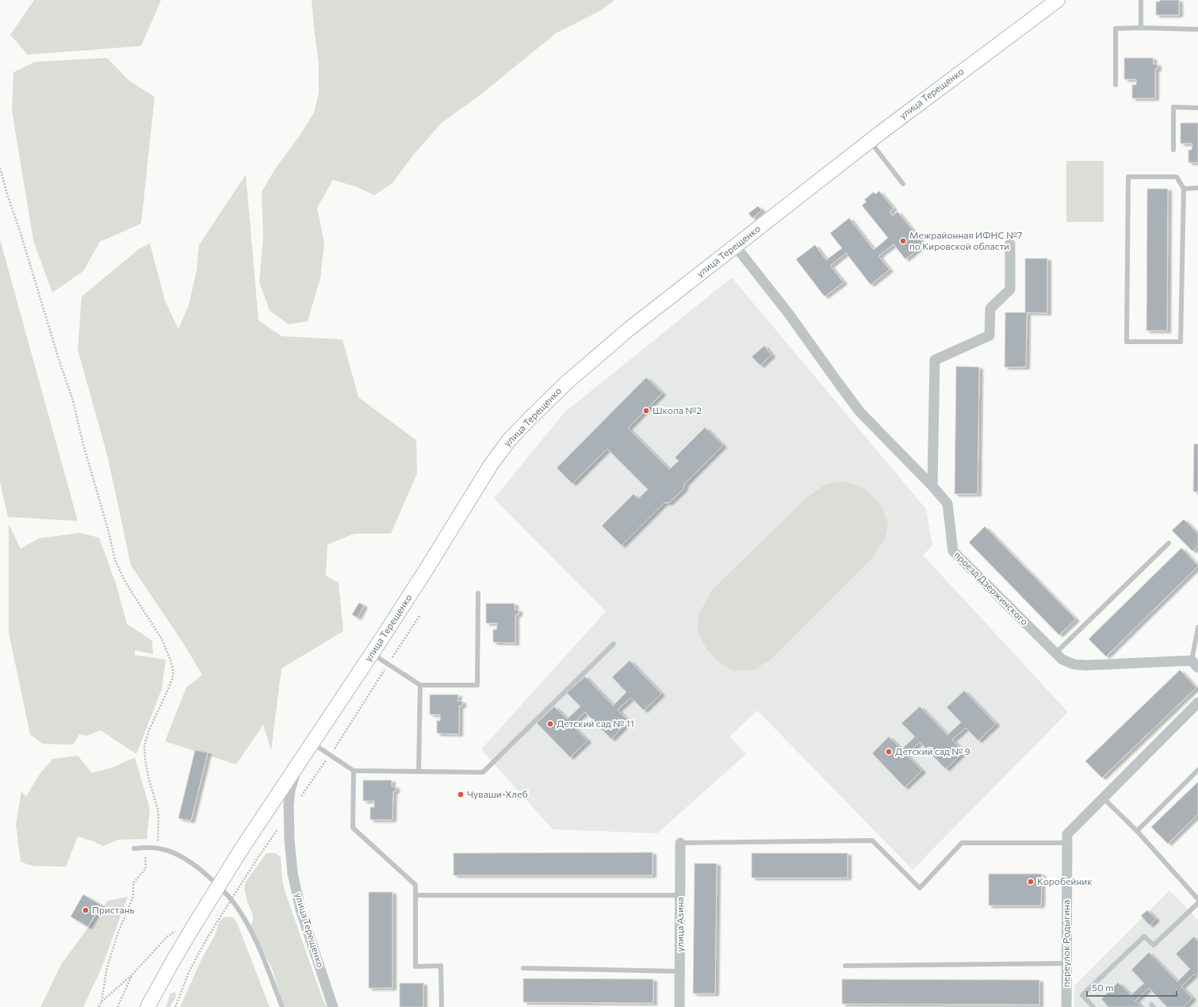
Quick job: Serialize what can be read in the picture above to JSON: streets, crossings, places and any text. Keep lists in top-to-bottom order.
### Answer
{
  "streets": {
    "street": [
      "улица Терещенко",
      "проезд Дзержинского",
      "улица Азина",
      "переулок Родыгина"
    ]
  },
  "crossings": [
    ["улица Терещенко", "проезд Дзержинского"]
  ],
  "places": [
    "Межрайонная ИФНС №7 по Кировской области",
    "Школа №2",
    "Детский сад № 11",
    "Детский сад № 9",
    "Чуваши-Хлеб",
    "Коробейник",
    "Пристань"
  ],
  "scale_bar": "50 m"
}
